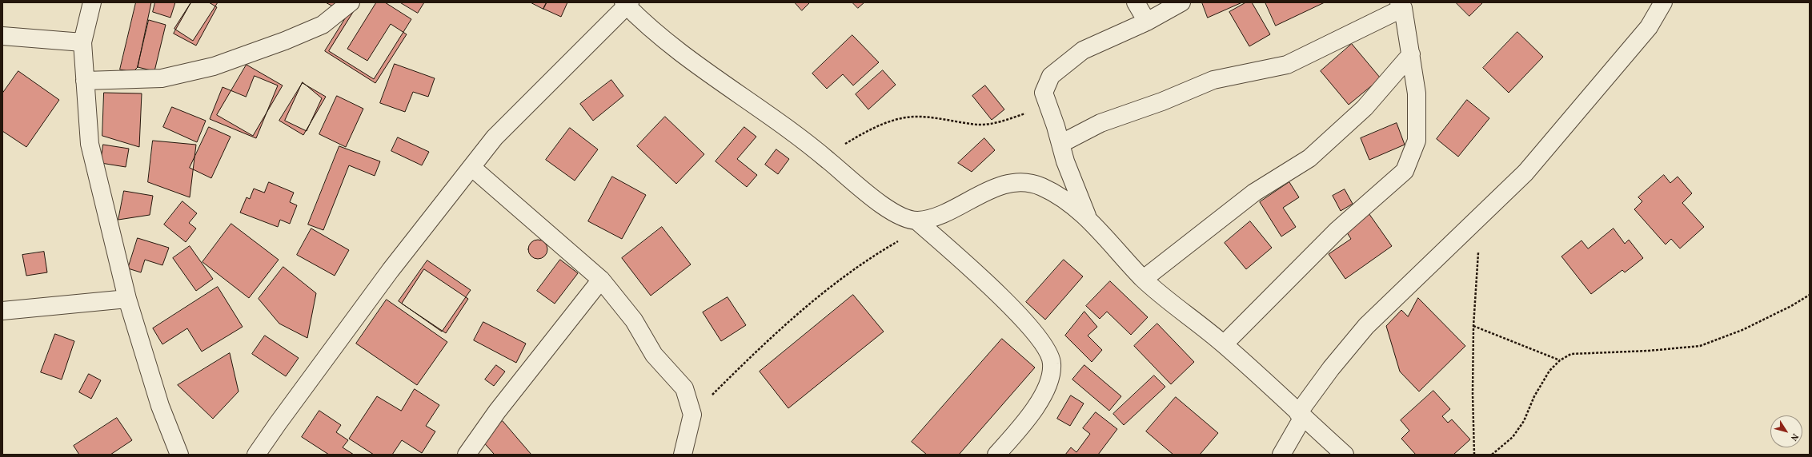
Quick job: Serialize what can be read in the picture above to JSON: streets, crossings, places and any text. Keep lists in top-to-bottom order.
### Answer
{
  "north": "bottom right"
}
